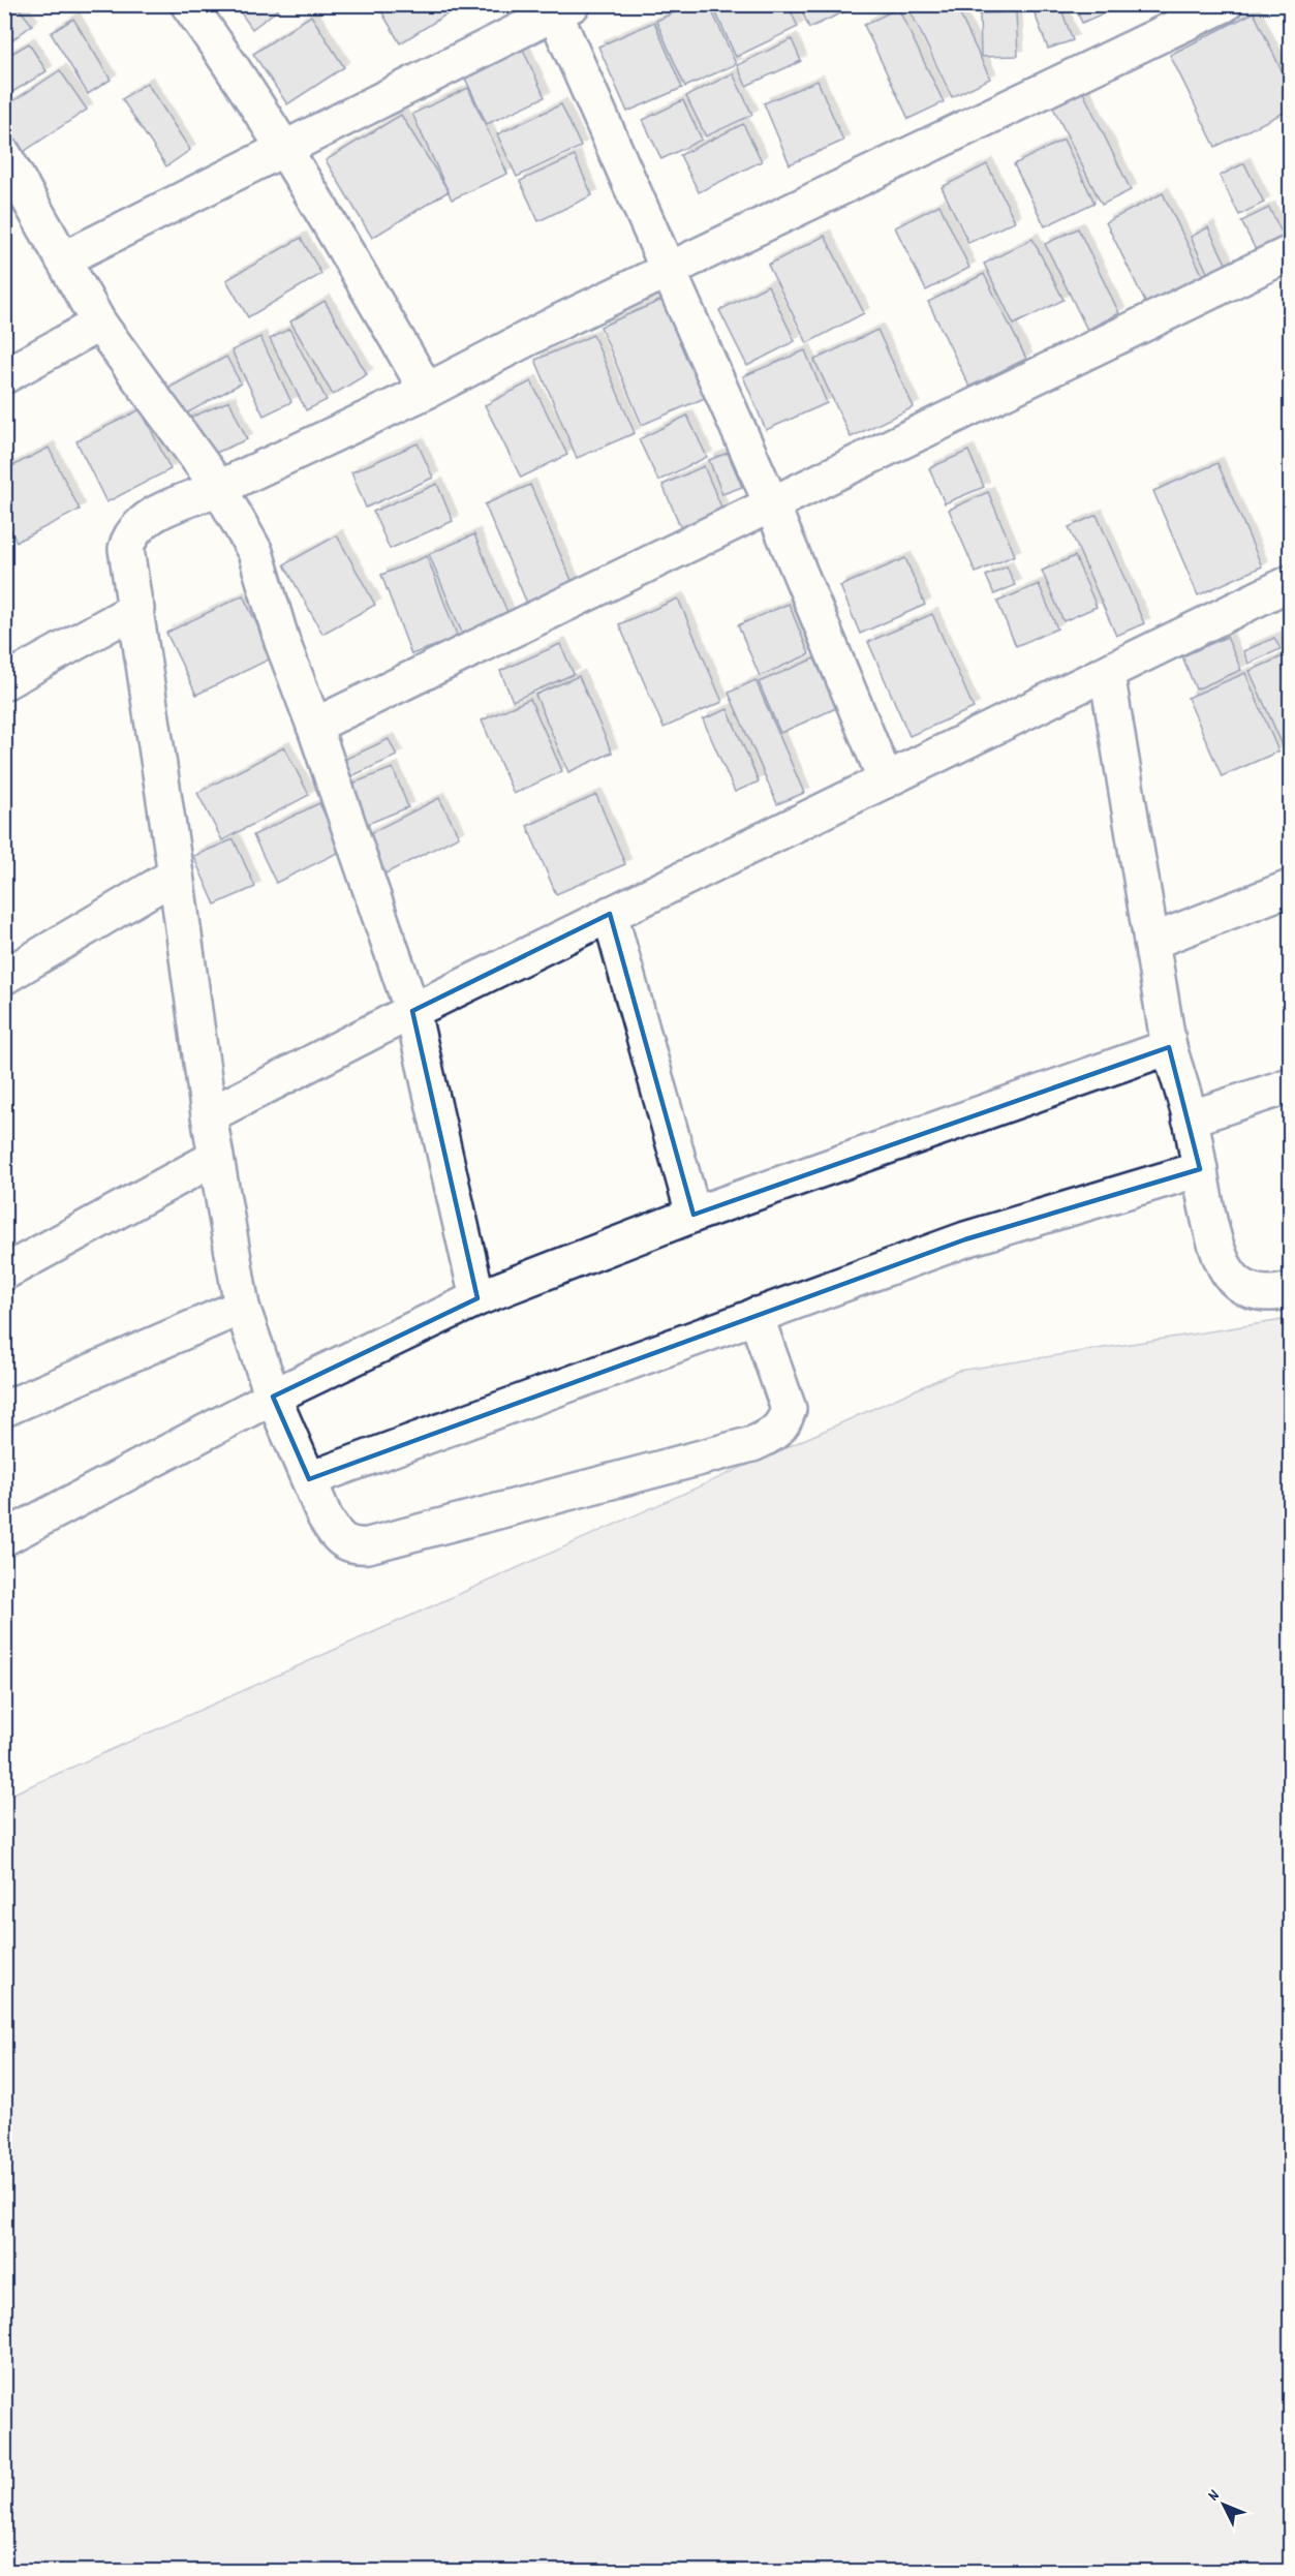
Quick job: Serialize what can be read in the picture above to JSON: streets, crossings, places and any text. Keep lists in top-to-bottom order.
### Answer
{
  "north": "top left"
}
